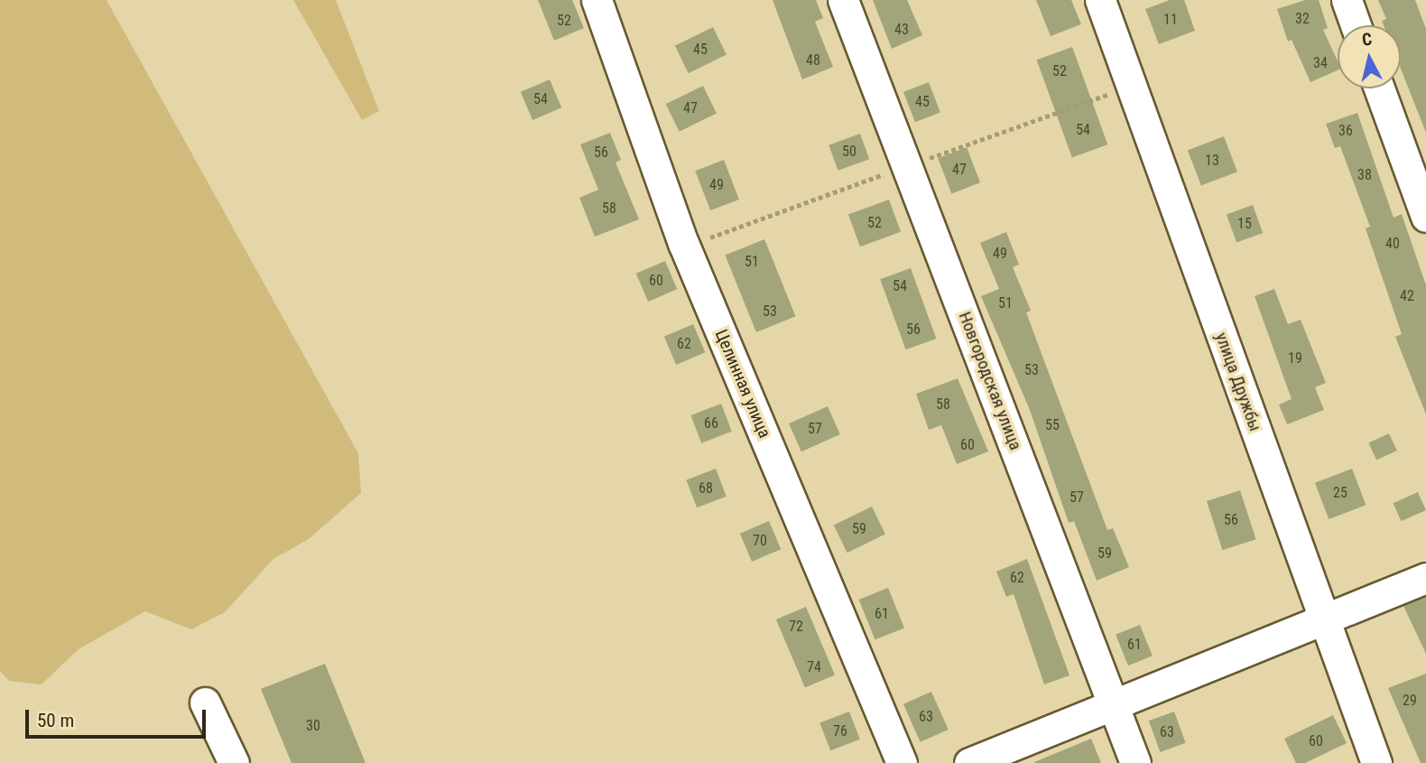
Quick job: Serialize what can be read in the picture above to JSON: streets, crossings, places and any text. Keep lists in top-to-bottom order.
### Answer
{
  "streets": {
    "street": ["Новгородская улица", "улица Дружбы", "Целинная улица"]
  },
  "house_numbers": [
    "32",
    "11",
    "52",
    "43",
    "45",
    "48",
    "34",
    "52",
    "54",
    "45",
    "47",
    "54",
    "36",
    "50",
    "56",
    "13",
    "47",
    "38",
    "49",
    "58",
    "52",
    "15",
    "40",
    "49",
    "51",
    "60",
    "54",
    "42",
    "51",
    "53",
    "56",
    "62",
    "19",
    "53",
    "58",
    "66",
    "55",
    "57",
    "60",
    "68",
    "25",
    "57",
    "56",
    "59",
    "70",
    "59",
    "62",
    "61",
    "72",
    "61",
    "74",
    "29",
    "63",
    "30",
    "76",
    "63",
    "60"
  ],
  "scale_bar": "50 m",
  "north": "top"
}
